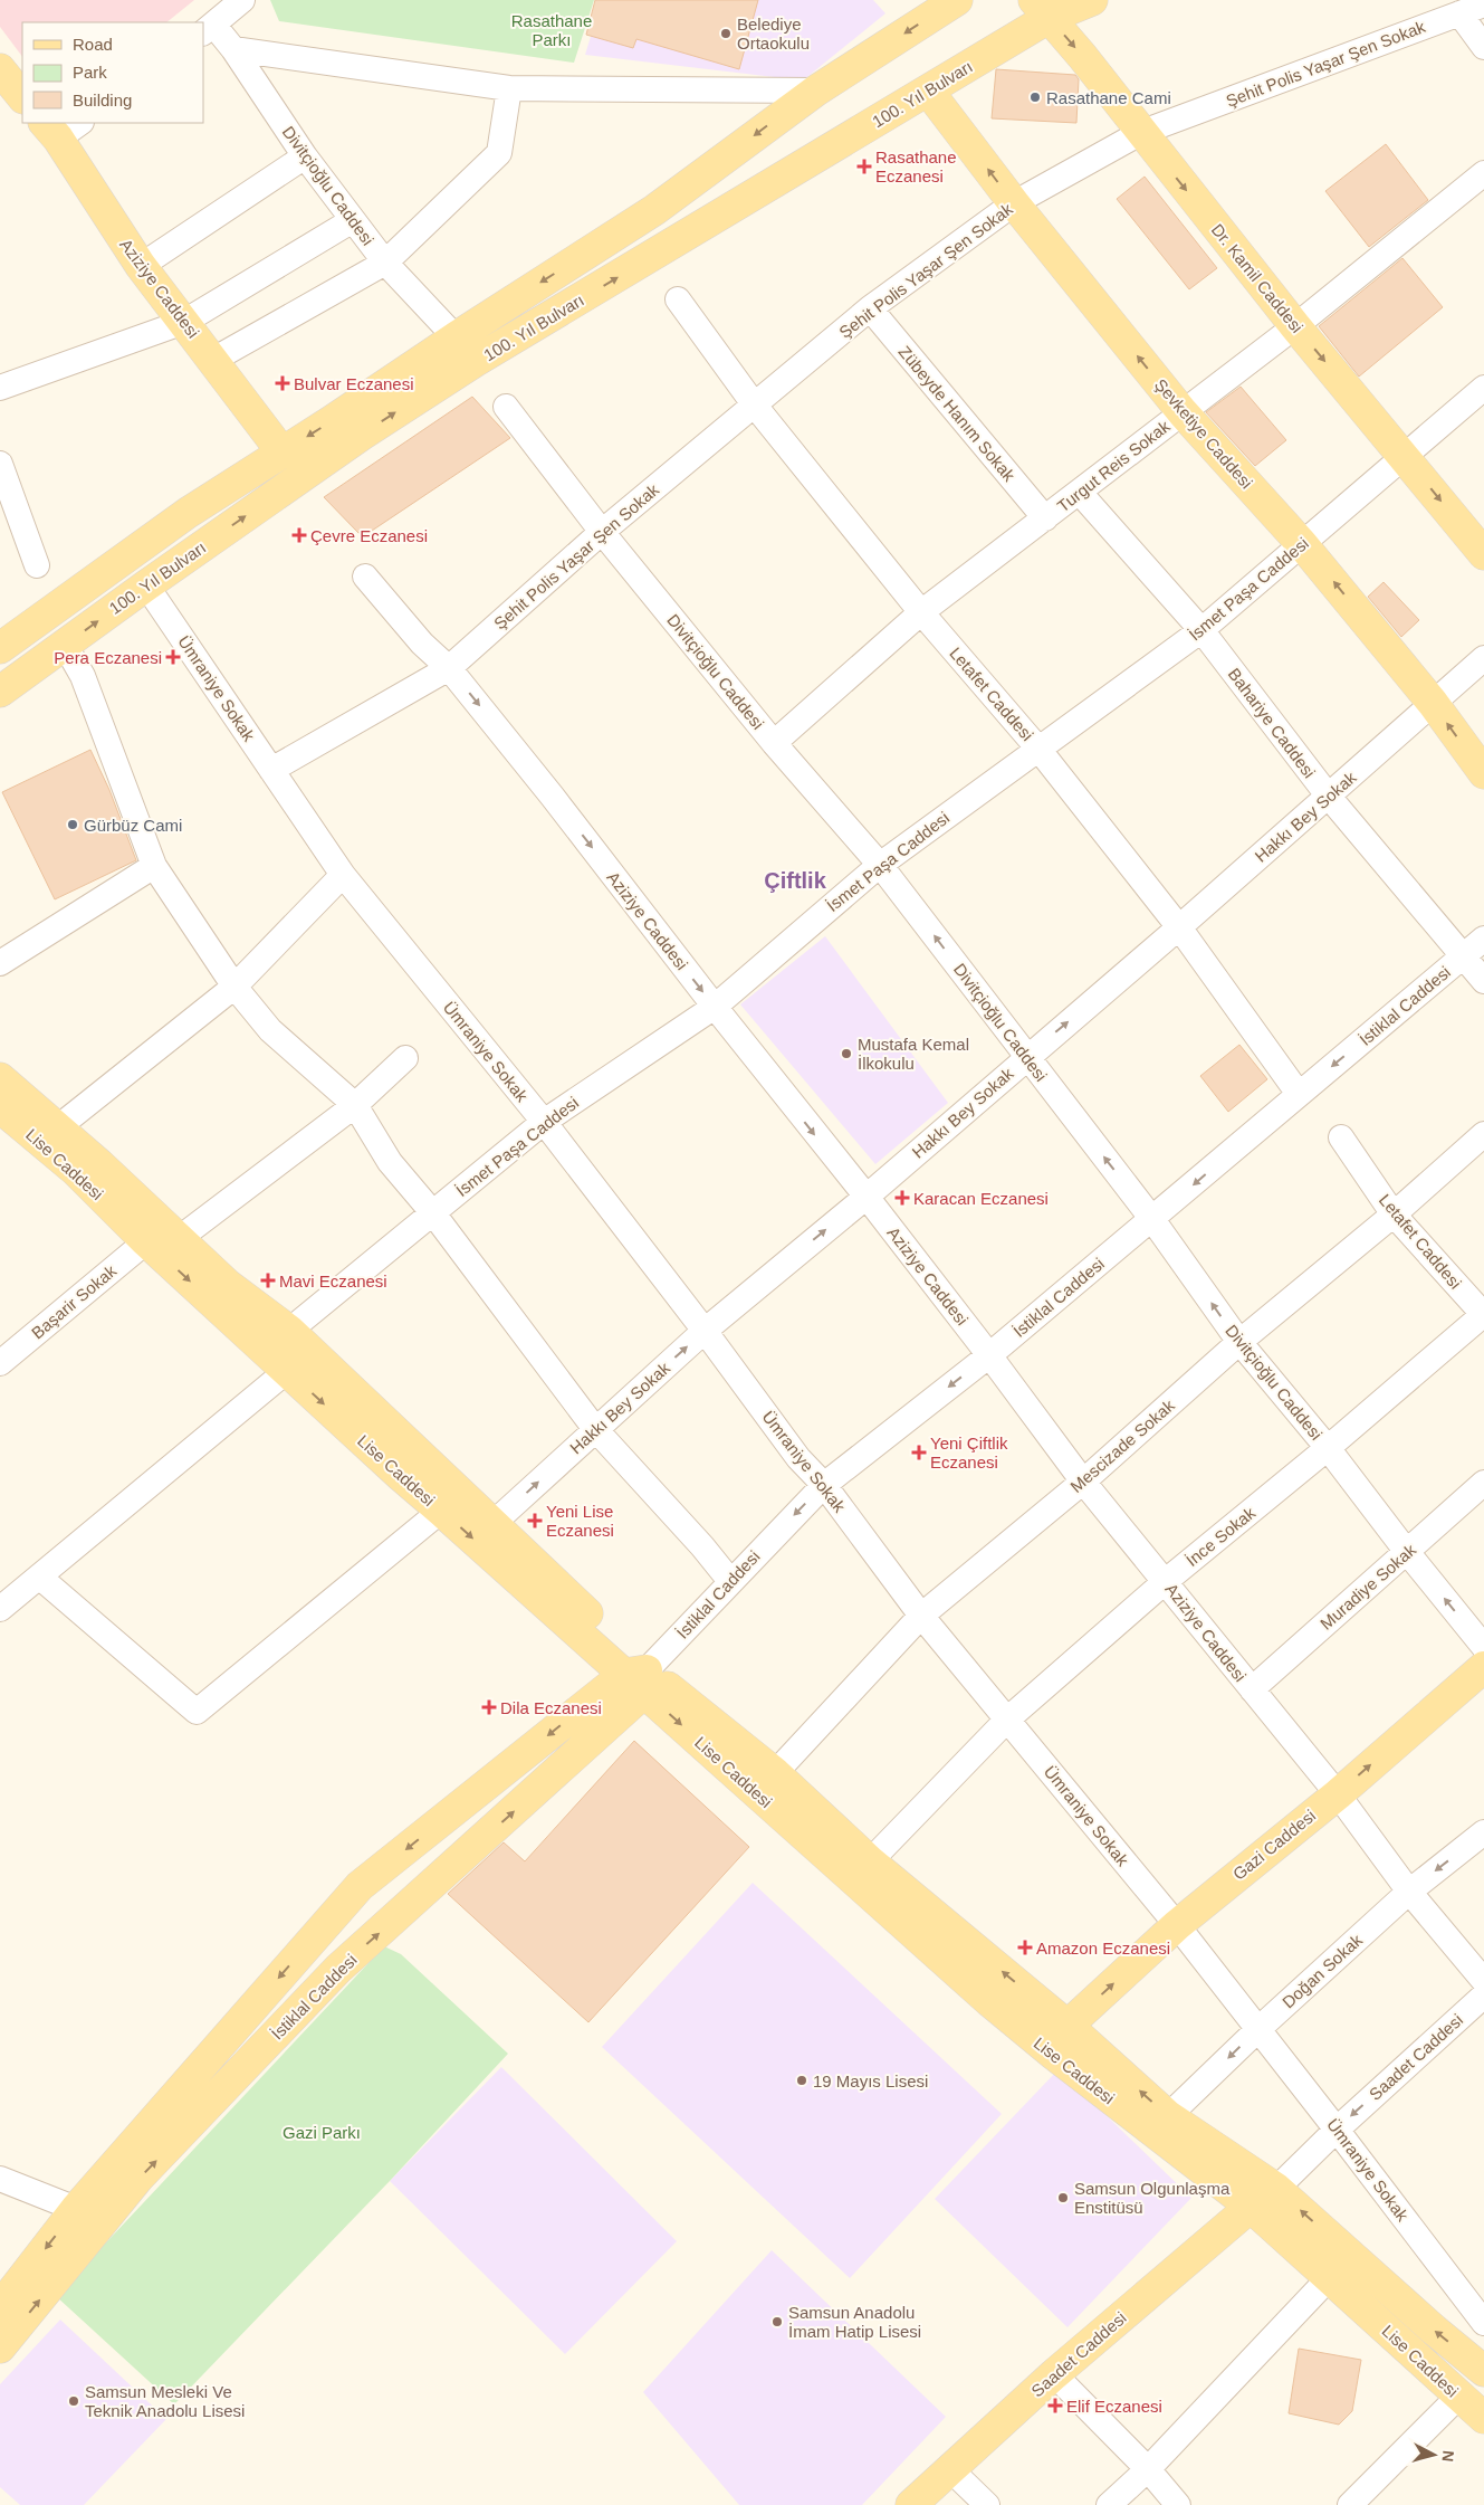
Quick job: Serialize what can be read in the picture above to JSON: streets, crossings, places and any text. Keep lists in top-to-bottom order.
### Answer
{
  "streets": {
    "main road": [
      "100. Yıl Bulvarı",
      "Dr. Kamil Caddesi",
      "Aziziye Caddesi",
      "Şevketiye Caddesi",
      "İstiklal Caddesi",
      "Lise Caddesi",
      "Gazi Caddesi",
      "Saadet Caddesi"
    ],
    "street": [
      "Şehit Polis Yaşar Şen Sokak",
      "Divitçioğlu Caddesi",
      "Zübeyde Hanım Sokak",
      "Turgut Reis Sokak",
      "İsmet Paşa Caddesi",
      "Ümraniye Sokak",
      "Letafet Caddesi",
      "Bahariye Caddesi",
      "Hakkı Bey Sokak",
      "Başarir Sokak",
      "Mescizade Sokak",
      "İnce Sokak",
      "Muradiye Sokak",
      "Doğan Sokak"
    ]
  },
  "crossings": [
    ["Şehit Polis Yaşar Şen Sokak", "Divitçioğlu Caddesi"],
    ["Şehit Polis Yaşar Şen Sokak", "Dr. Kamil Caddesi"],
    ["Şehit Polis Yaşar Şen Sokak", "Aziziye Caddesi"],
    ["Şehit Polis Yaşar Şen Sokak", "Zübeyde Hanım Sokak"],
    ["Şehit Polis Yaşar Şen Sokak", "Şevketiye Caddesi"],
    ["Şehit Polis Yaşar Şen Sokak", "Ümraniye Sokak"],
    ["Şehit Polis Yaşar Şen Sokak", "Letafet Caddesi"],
    ["100. Yıl Bulvarı", "Divitçioğlu Caddesi"],
    ["100. Yıl Bulvarı", "Dr. Kamil Caddesi"],
    ["100. Yıl Bulvarı", "Aziziye Caddesi"],
    ["100. Yıl Bulvarı", "Şevketiye Caddesi"],
    ["100. Yıl Bulvarı", "Ümraniye Sokak"],
    ["Divitçioğlu Caddesi", "Turgut Reis Sokak"],
    ["Divitçioğlu Caddesi", "İsmet Paşa Caddesi"],
    ["Divitçioğlu Caddesi", "Hakkı Bey Sokak"],
    ["Divitçioğlu Caddesi", "İstiklal Caddesi"],
    ["Divitçioğlu Caddesi", "Mescizade Sokak"],
    ["Divitçioğlu Caddesi", "İnce Sokak"],
    ["Divitçioğlu Caddesi", "Muradiye Sokak"],
    ["Dr. Kamil Caddesi", "Turgut Reis Sokak"],
    ["Dr. Kamil Caddesi", "İsmet Paşa Caddesi"],
    ["Aziziye Caddesi", "İsmet Paşa Caddesi"],
    ["Aziziye Caddesi", "Hakkı Bey Sokak"],
    ["Aziziye Caddesi", "İstiklal Caddesi"],
    ["Aziziye Caddesi", "Mescizade Sokak"],
    ["Aziziye Caddesi", "İnce Sokak"],
    ["Aziziye Caddesi", "Muradiye Sokak"],
    ["Aziziye Caddesi", "Gazi Caddesi"],
    ["Aziziye Caddesi", "Doğan Sokak"],
    ["Zübeyde Hanım Sokak", "Turgut Reis Sokak"],
    ["Şevketiye Caddesi", "Turgut Reis Sokak"],
    ["Şevketiye Caddesi", "İsmet Paşa Caddesi"],
    ["Şevketiye Caddesi", "Hakkı Bey Sokak"],
    ["Turgut Reis Sokak", "Letafet Caddesi"],
    ["Turgut Reis Sokak", "Bahariye Caddesi"],
    ["İsmet Paşa Caddesi", "Ümraniye Sokak"],
    ["İsmet Paşa Caddesi", "Letafet Caddesi"],
    ["İsmet Paşa Caddesi", "Bahariye Caddesi"],
    ["İsmet Paşa Caddesi", "Lise Caddesi"],
    ["Ümraniye Sokak", "Hakkı Bey Sokak"],
    ["Ümraniye Sokak", "İstiklal Caddesi"],
    ["Ümraniye Sokak", "Mescizade Sokak"],
    ["Ümraniye Sokak", "İnce Sokak"],
    ["Ümraniye Sokak", "Gazi Caddesi"],
    ["Ümraniye Sokak", "Doğan Sokak"],
    ["Ümraniye Sokak", "Saadet Caddesi"],
    ["Letafet Caddesi", "Hakkı Bey Sokak"],
    ["Letafet Caddesi", "İstiklal Caddesi"],
    ["Letafet Caddesi", "Mescizade Sokak"],
    ["Letafet Caddesi", "İnce Sokak"],
    ["Bahariye Caddesi", "Hakkı Bey Sokak"],
    ["Bahariye Caddesi", "İstiklal Caddesi"],
    ["Hakkı Bey Sokak", "Lise Caddesi"],
    ["İstiklal Caddesi", "Lise Caddesi"],
    ["Lise Caddesi", "Başarir Sokak"],
    ["Lise Caddesi", "Mescizade Sokak"],
    ["Lise Caddesi", "İnce Sokak"],
    ["Lise Caddesi", "Gazi Caddesi"],
    ["Lise Caddesi", "Doğan Sokak"],
    ["Lise Caddesi", "Saadet Caddesi"]
  ],
  "one_way": [
    "Divitçioğlu Caddesi",
    "Dr. Kamil Caddesi",
    "Şevketiye Caddesi",
    "Hakkı Bey Sokak",
    "Gazi Caddesi",
    "Doğan Sokak"
  ],
  "districts": ["Çiftlik"],
  "parks": ["Rasathane Parkı", "Gazi Parkı"],
  "places": {
    "other": [
      "Belediye Ortaokulu",
      "Rasathane Cami",
      "Gürbüz Cami",
      "Mustafa Kemal İlkokulu",
      "19 Mayıs Lisesi",
      "Samsun Olgunlaşma Enstitüsü",
      "Samsun Anadolu İmam Hatip Lisesi",
      "Samsun Mesleki Ve Teknik Anadolu Lisesi"
    ],
    "health": [
      "Rasathane Eczanesi",
      "Bulvar Eczanesi",
      "Çevre Eczanesi",
      "Pera Eczanesi",
      "Karacan Eczanesi",
      "Mavi Eczanesi",
      "Yeni Çiftlik Eczanesi",
      "Yeni Lise Eczanesi",
      "Dila Eczanesi",
      "Amazon Eczanesi",
      "Elif Eczanesi"
    ]
  },
  "legend": ["Road", "Park", "Building"],
  "north": "right"
}
